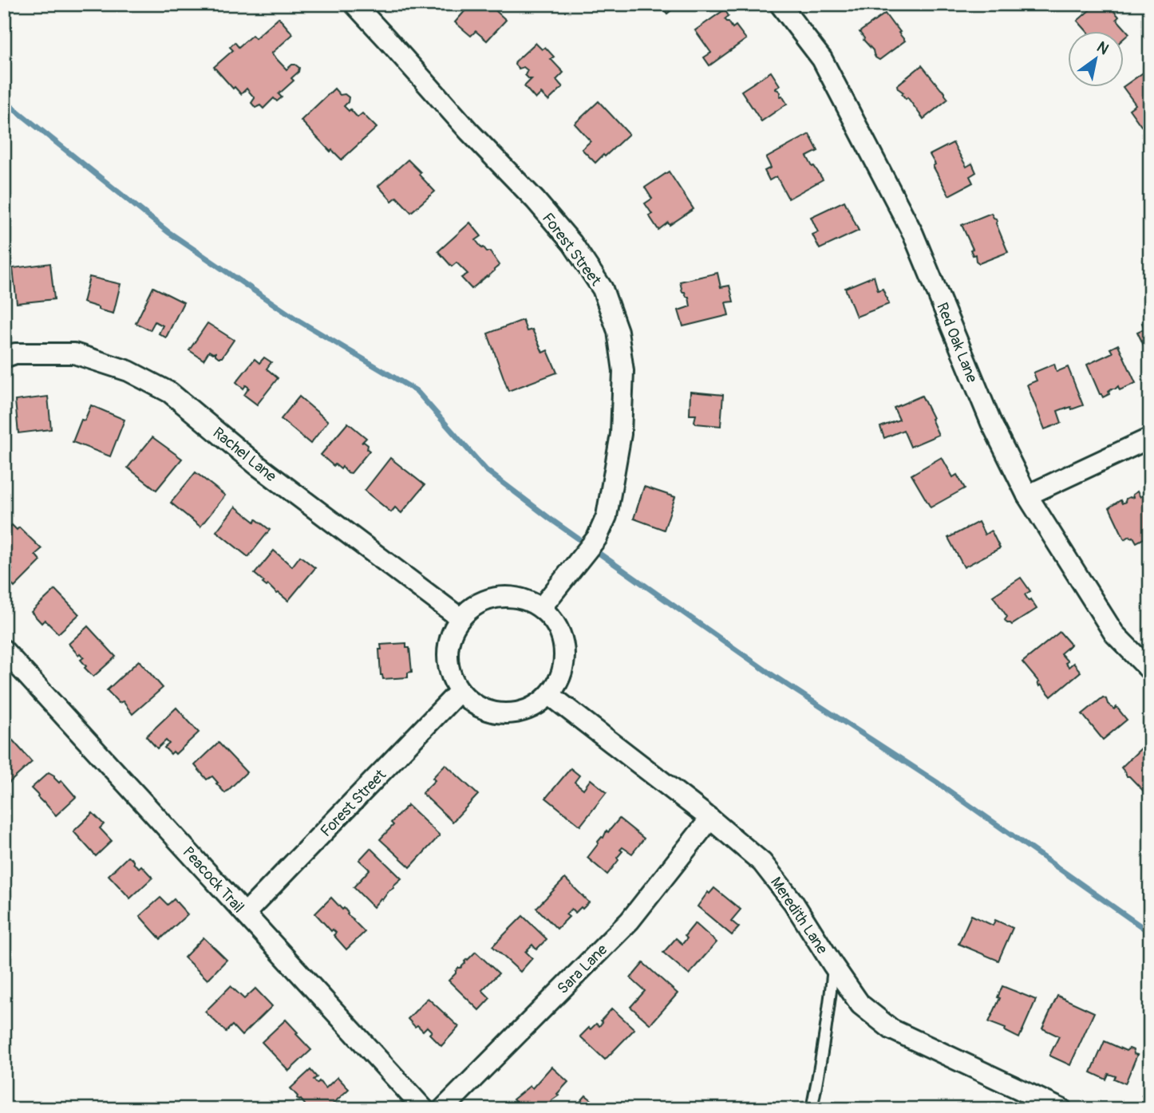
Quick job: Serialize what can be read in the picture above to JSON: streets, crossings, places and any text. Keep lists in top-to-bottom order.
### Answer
{
  "streets": {
    "street": [
      "Forest Street",
      "Red Oak Lane",
      "Rachel Lane",
      "Peacock Trail",
      "Meredith Lane",
      "Sara Lane"
    ]
  },
  "crossings": [
    ["Forest Street", "Rachel Lane"],
    ["Forest Street", "Peacock Trail"],
    ["Forest Street", "Meredith Lane"],
    ["Rachel Lane", "Meredith Lane"],
    ["Meredith Lane", "Sara Lane"]
  ],
  "north": "top right"
}
